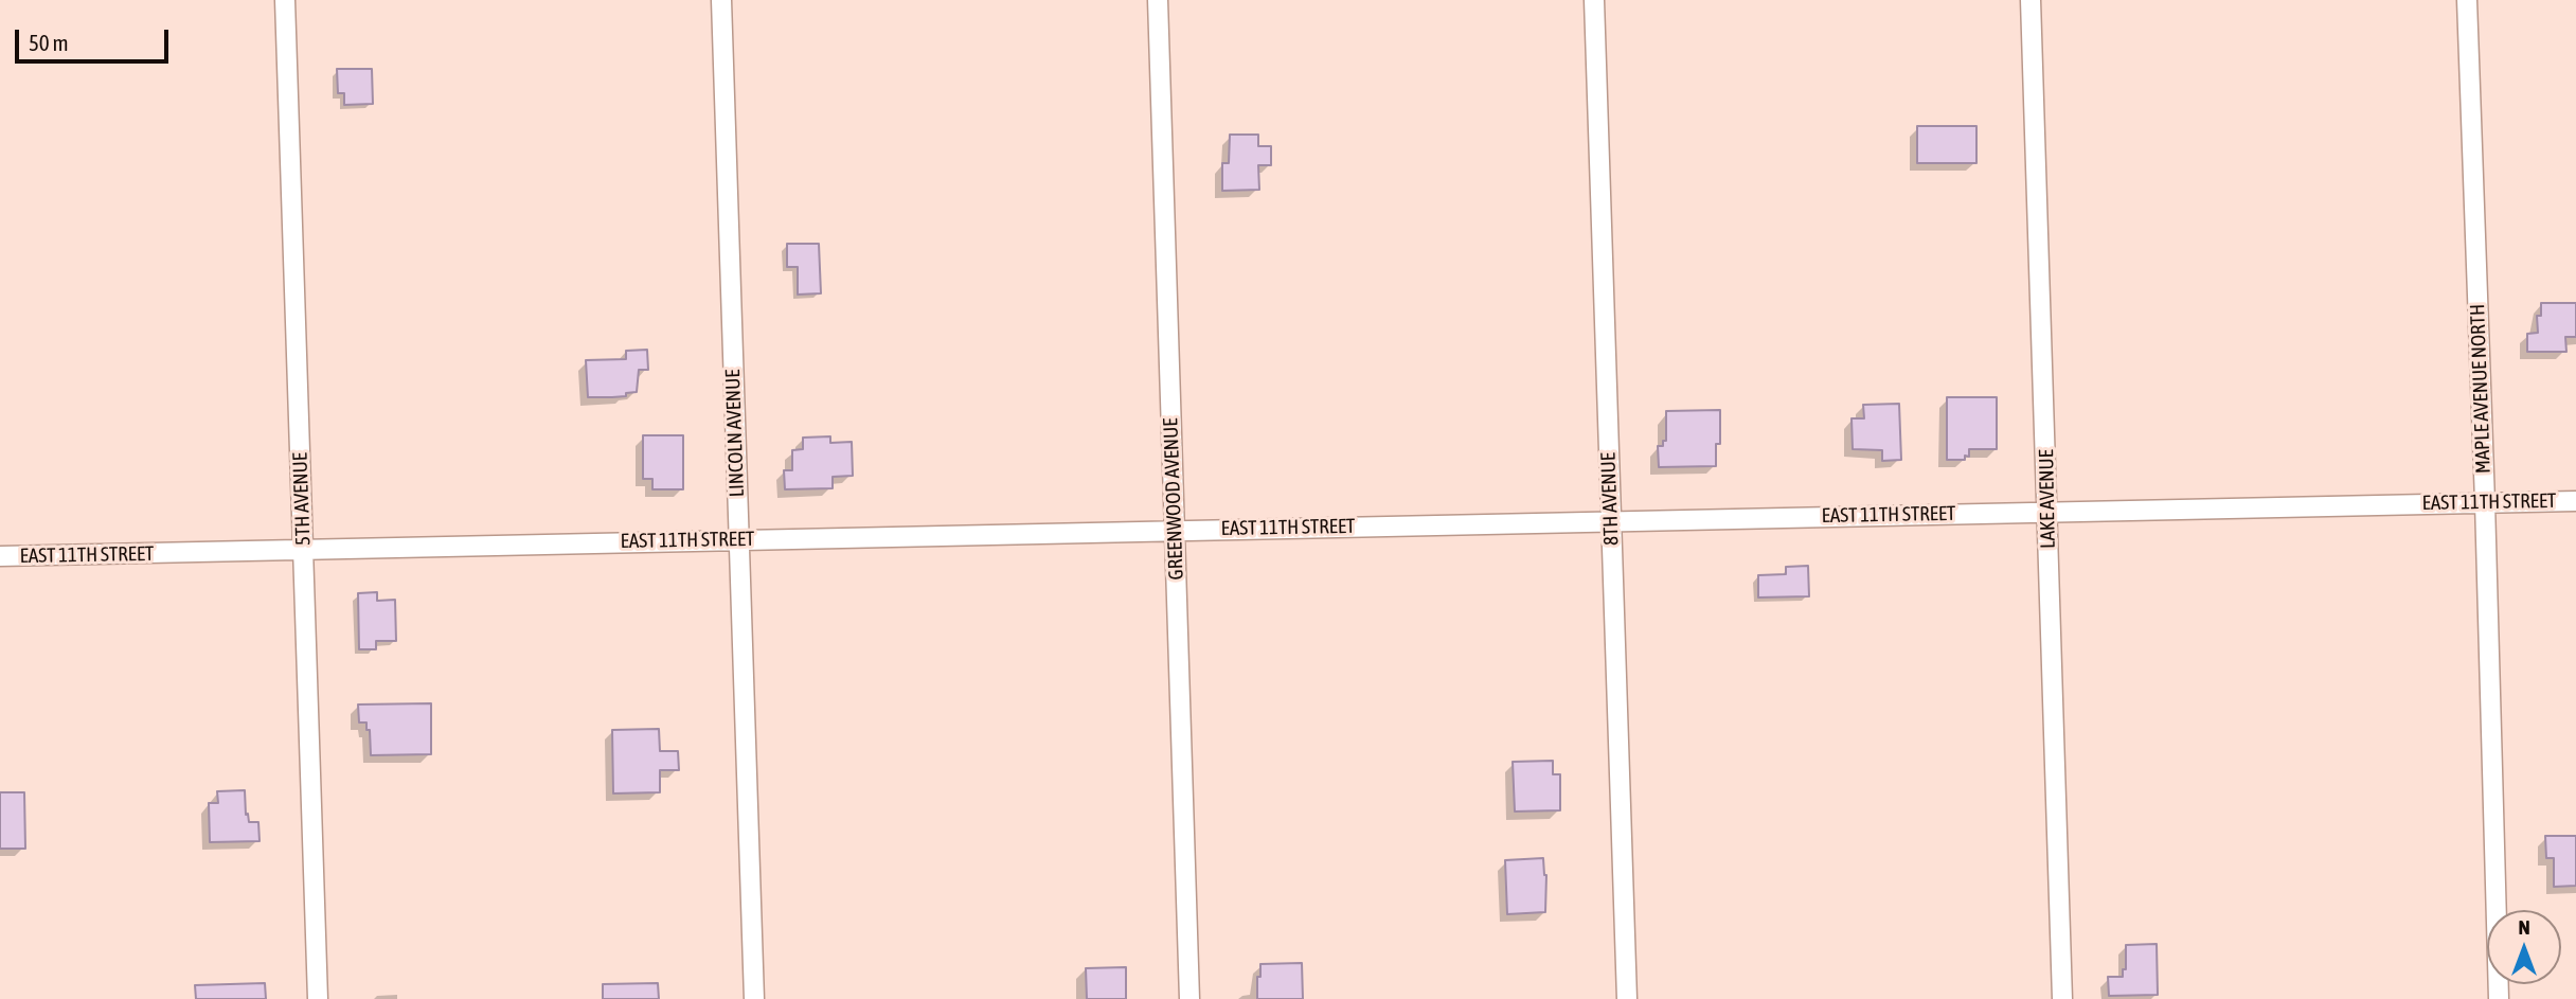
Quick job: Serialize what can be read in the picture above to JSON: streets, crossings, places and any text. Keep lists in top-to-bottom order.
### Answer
{
  "streets": {
    "street": [
      "MAPLE AVENUE NORTH",
      "LINCOLN AVENUE",
      "5TH AVENUE",
      "GREENWOOD AVENUE",
      "8TH AVENUE",
      "LAKE AVENUE",
      "EAST 11TH STREET"
    ]
  },
  "crossings": [
    ["MAPLE AVENUE NORTH", "EAST 11TH STREET"],
    ["LINCOLN AVENUE", "EAST 11TH STREET"],
    ["5TH AVENUE", "EAST 11TH STREET"],
    ["GREENWOOD AVENUE", "EAST 11TH STREET"],
    ["8TH AVENUE", "EAST 11TH STREET"],
    ["LAKE AVENUE", "EAST 11TH STREET"]
  ],
  "scale_bar": "50 m",
  "north": "top"
}
